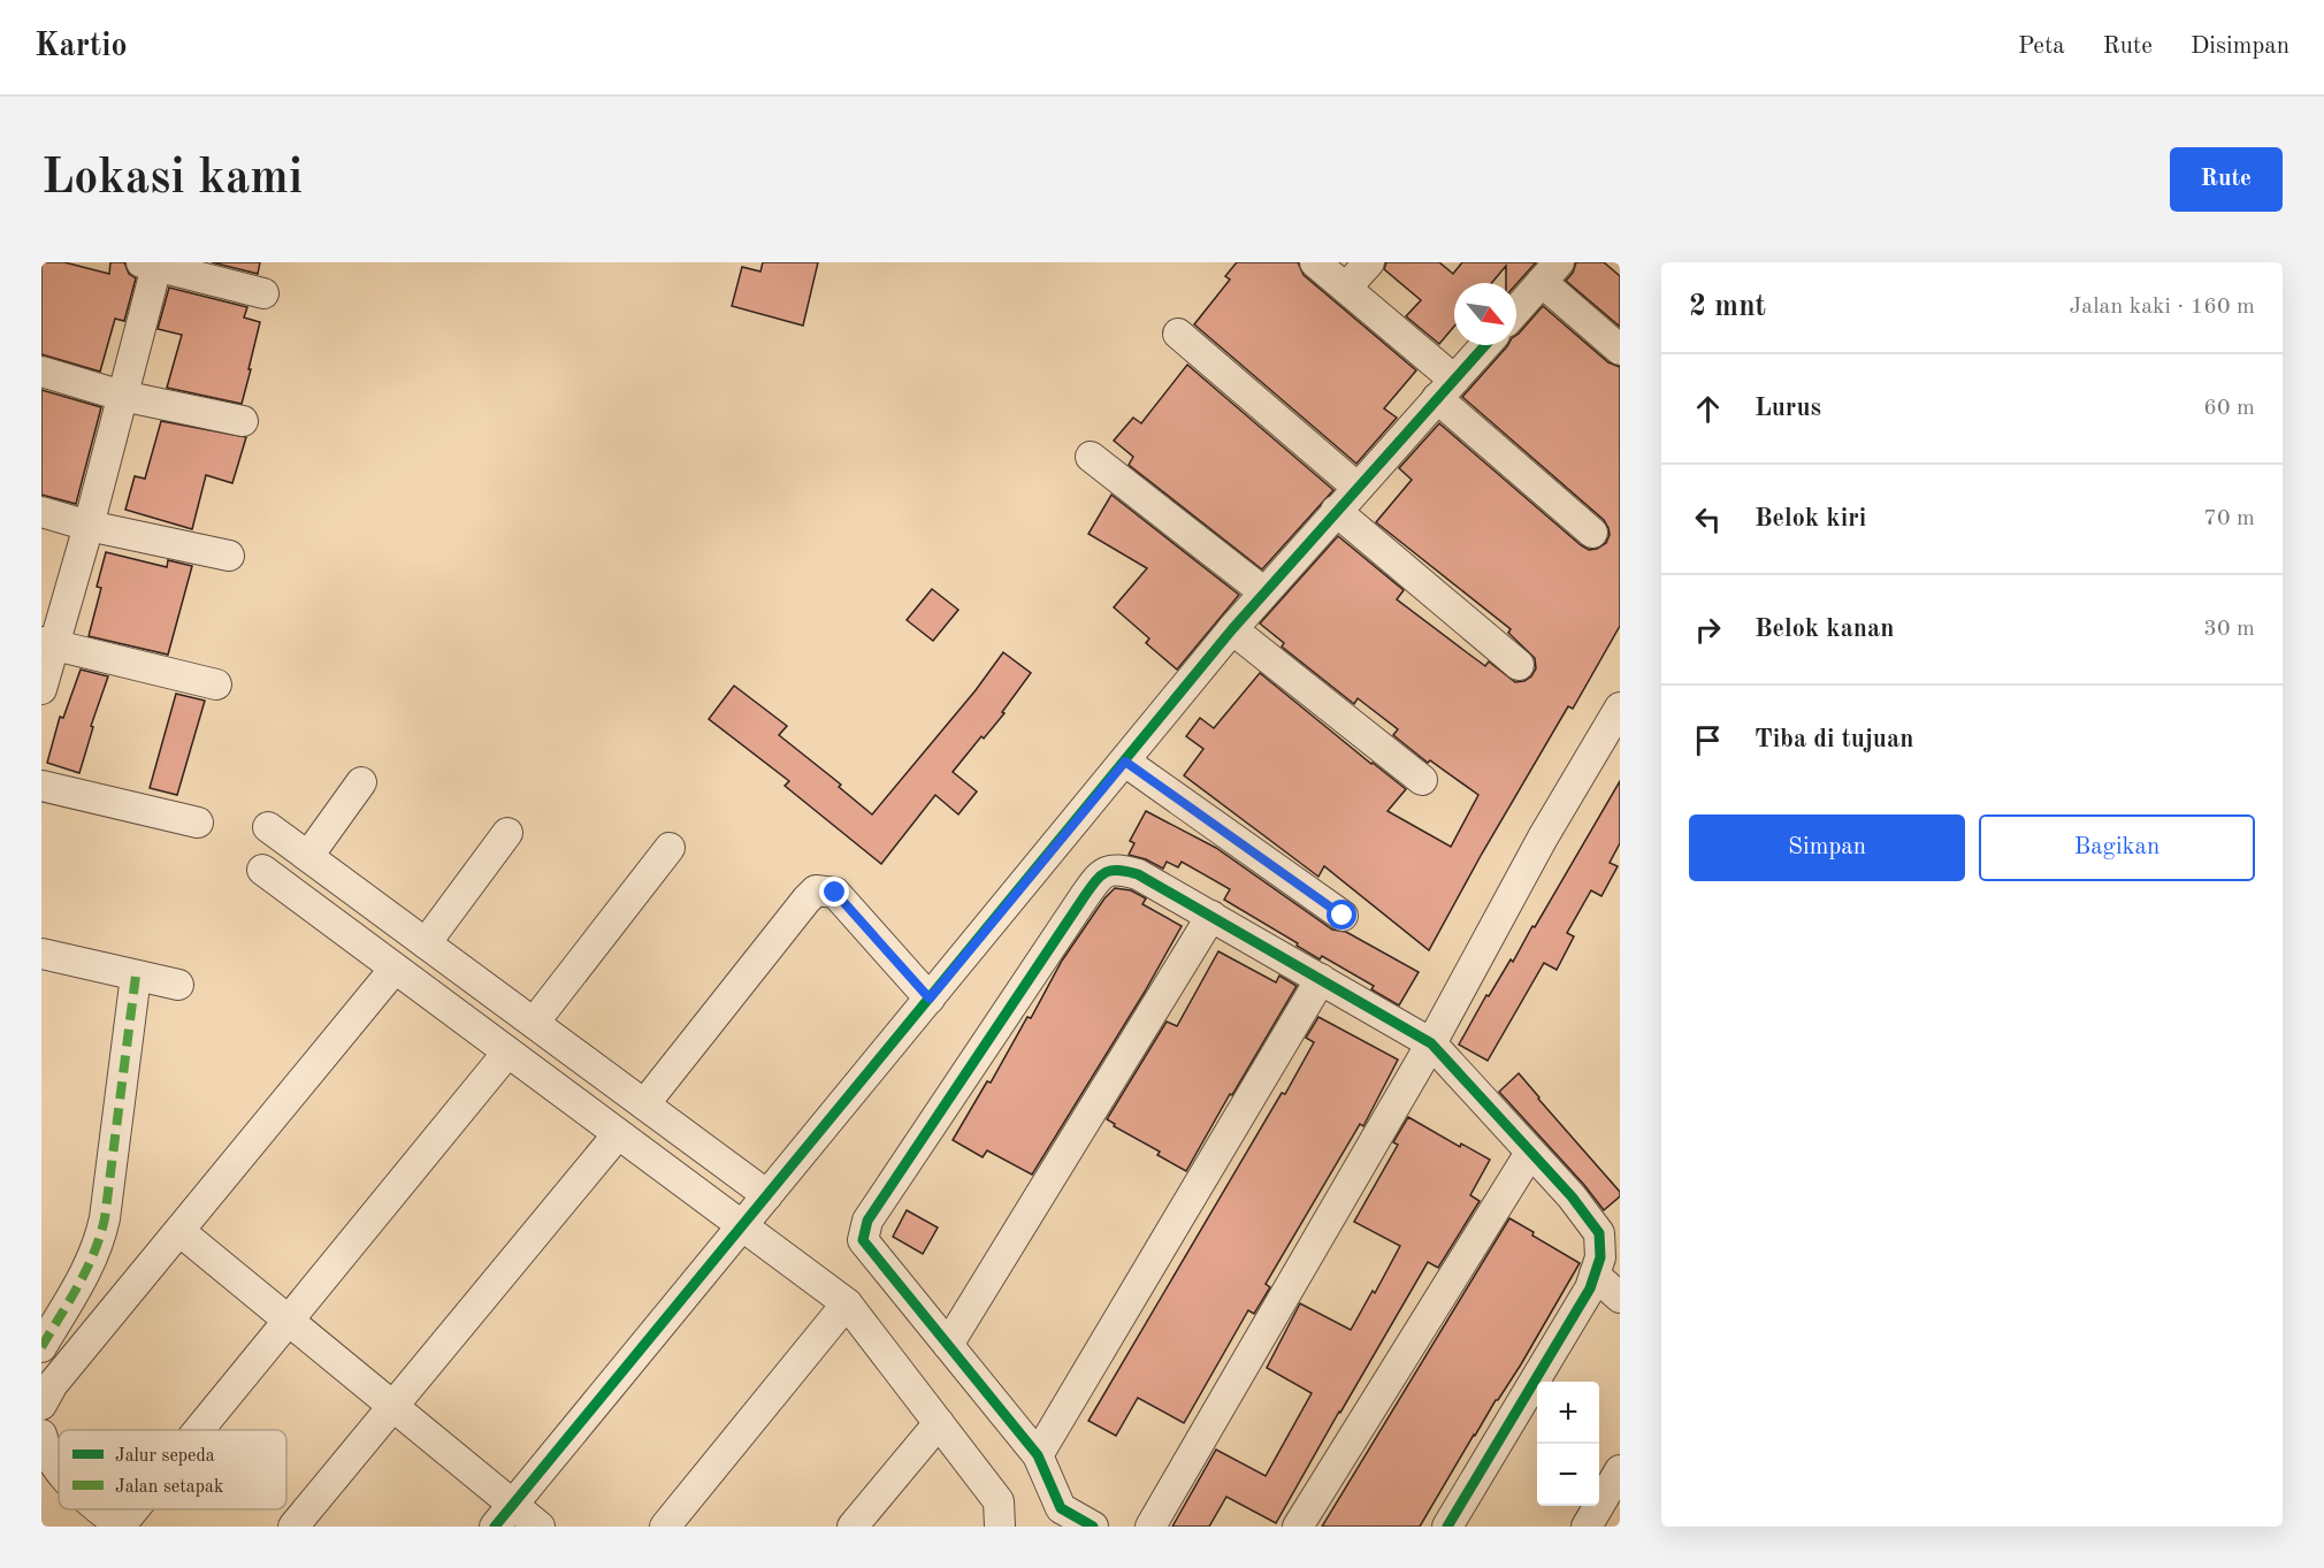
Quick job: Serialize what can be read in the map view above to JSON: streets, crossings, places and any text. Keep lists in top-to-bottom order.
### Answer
{
  "legend": ["Jalur sepeda", "Jalan setapak"],
  "north": "bottom right",
  "page": {
    "header": "Kartio",
    "nav": ["Peta", "Rute", "Disimpan"],
    "buttons": [
      "Rute",
      ["Simpan", "Bagikan"]
    ],
    "title": "Lokasi kami",
    "heading": ["2 mnt", "Jalan kaki · 160 m"],
    "list": [
      ["Lurus", "60 m"],
      ["Belok kiri", "70 m"],
      ["Belok kanan", "30 m"],
      "Tiba di tujuan"
    ],
    "map_buttons": ["+", "−"]
  }
}
